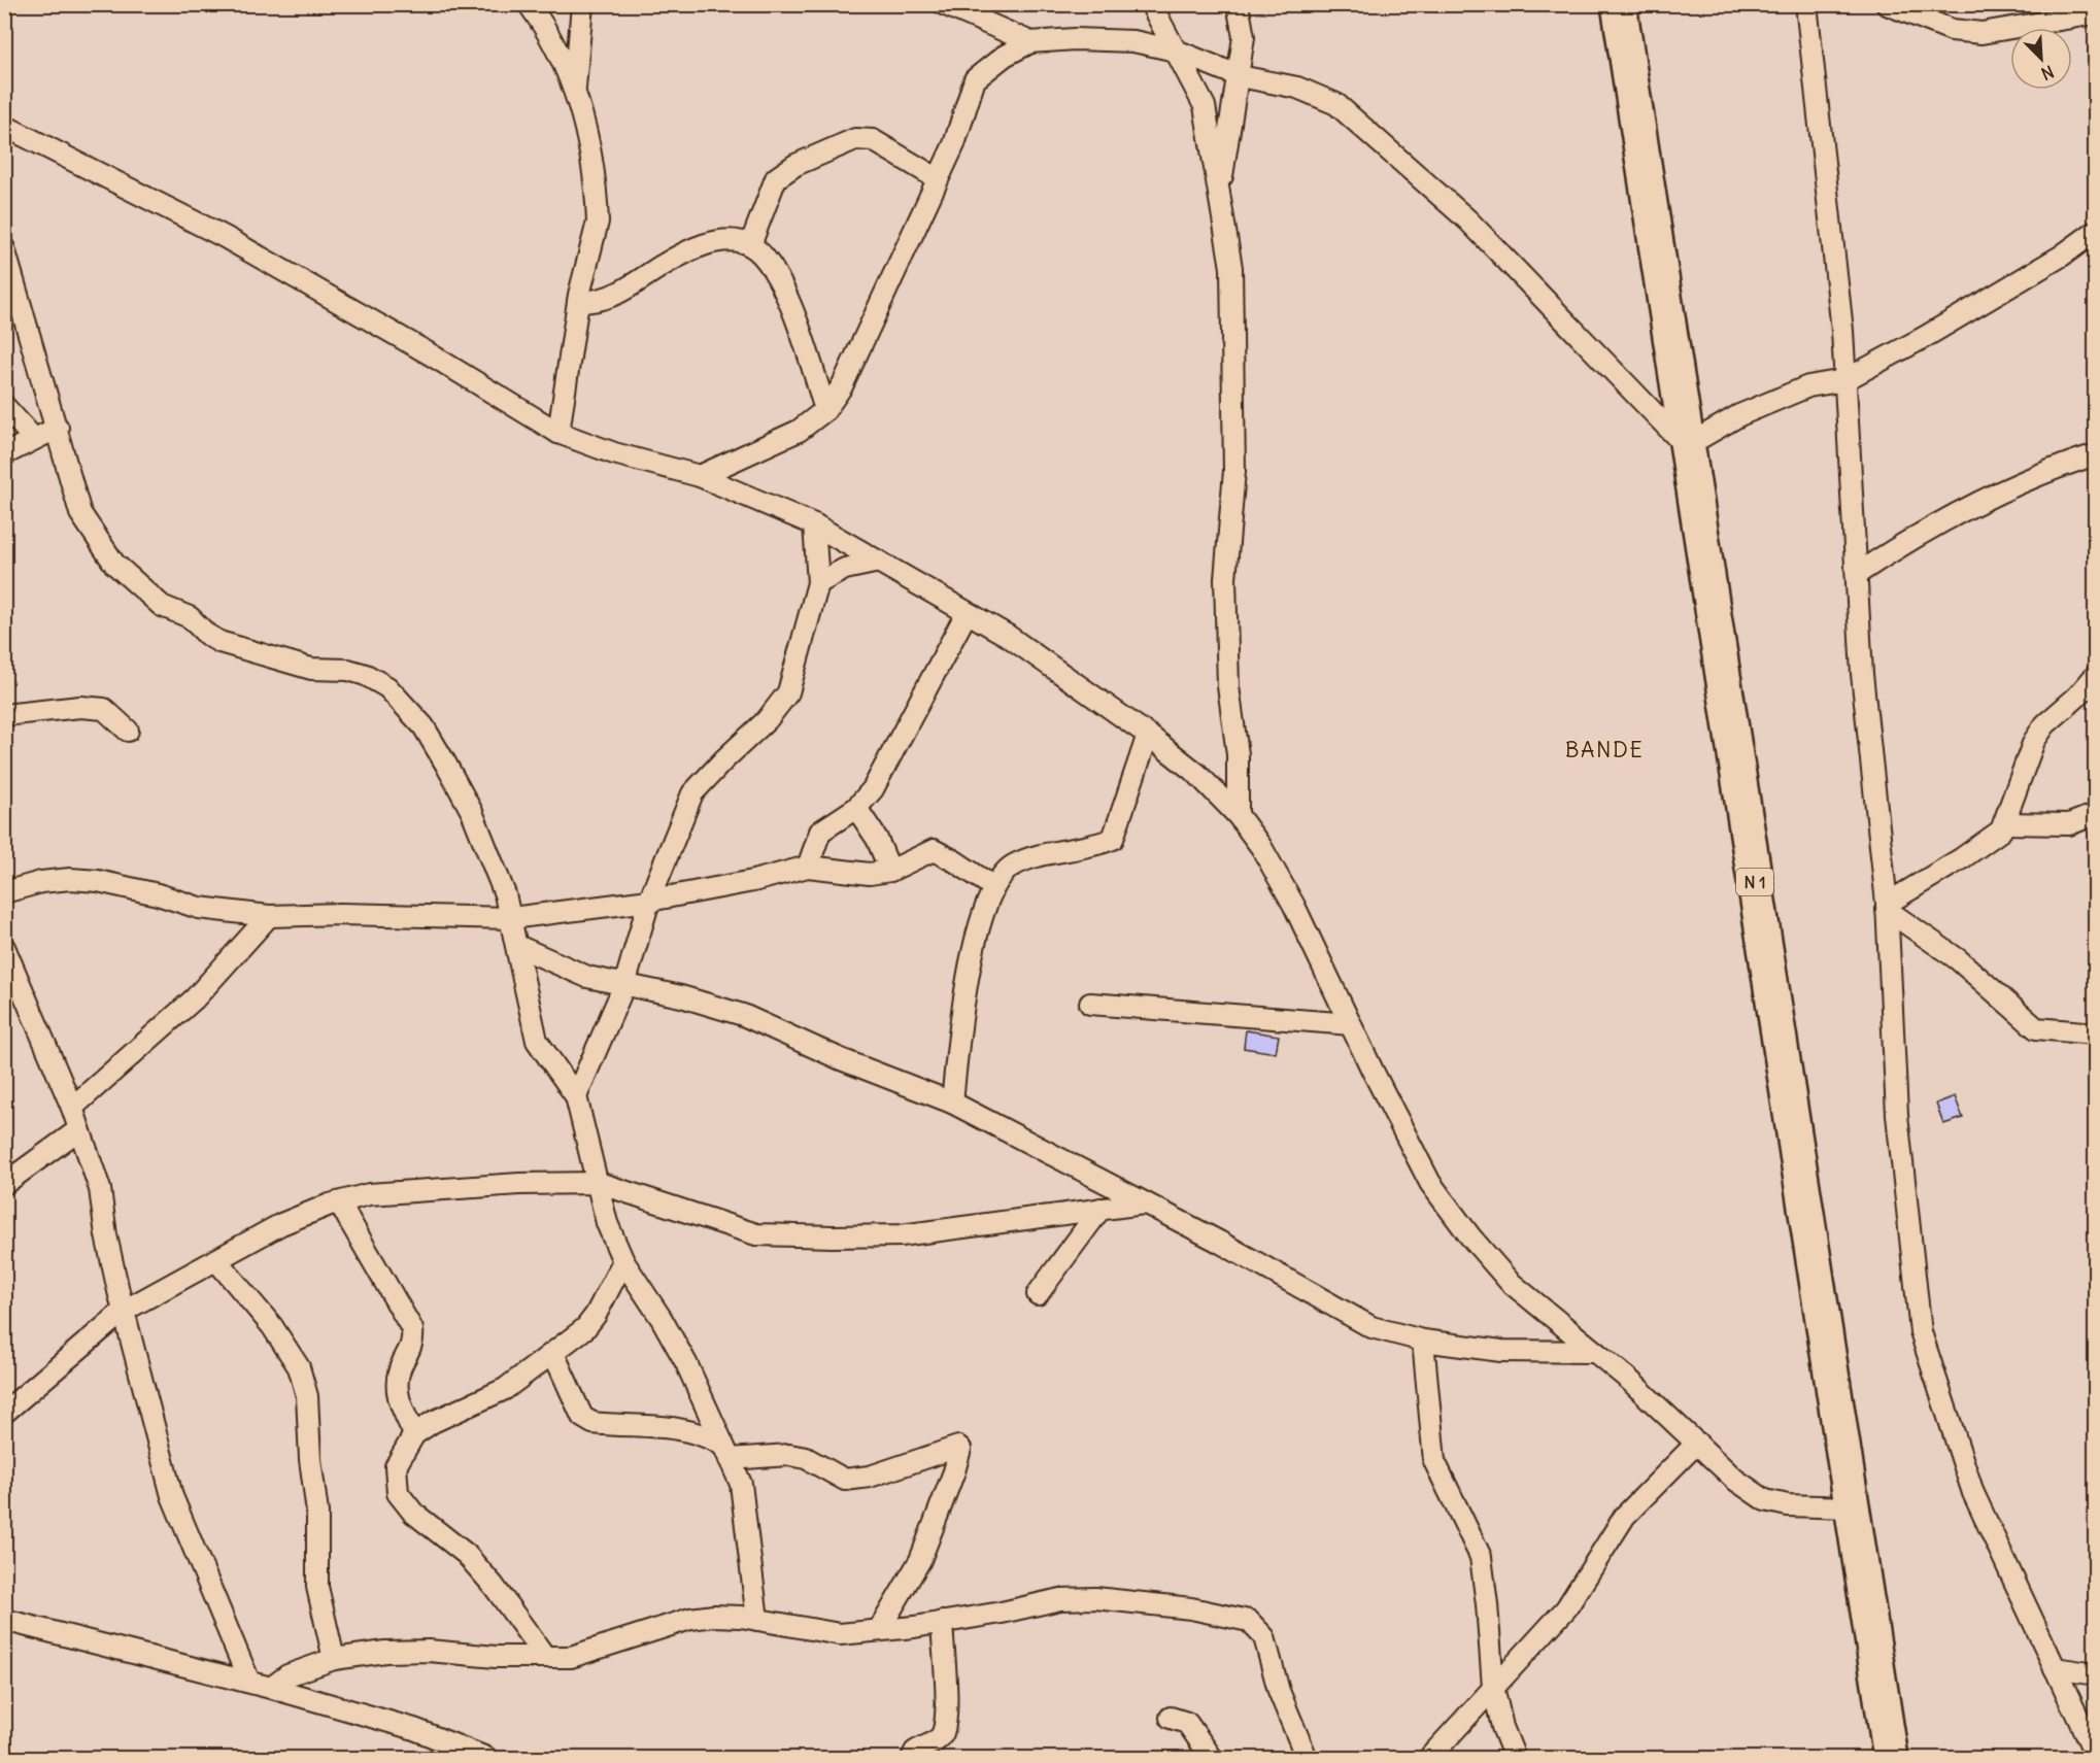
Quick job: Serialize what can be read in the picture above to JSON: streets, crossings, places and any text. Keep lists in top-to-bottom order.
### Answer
{
  "streets": {
    "highway": ["N 1"]
  },
  "districts": ["BANDE"],
  "north": "bottom right"
}
